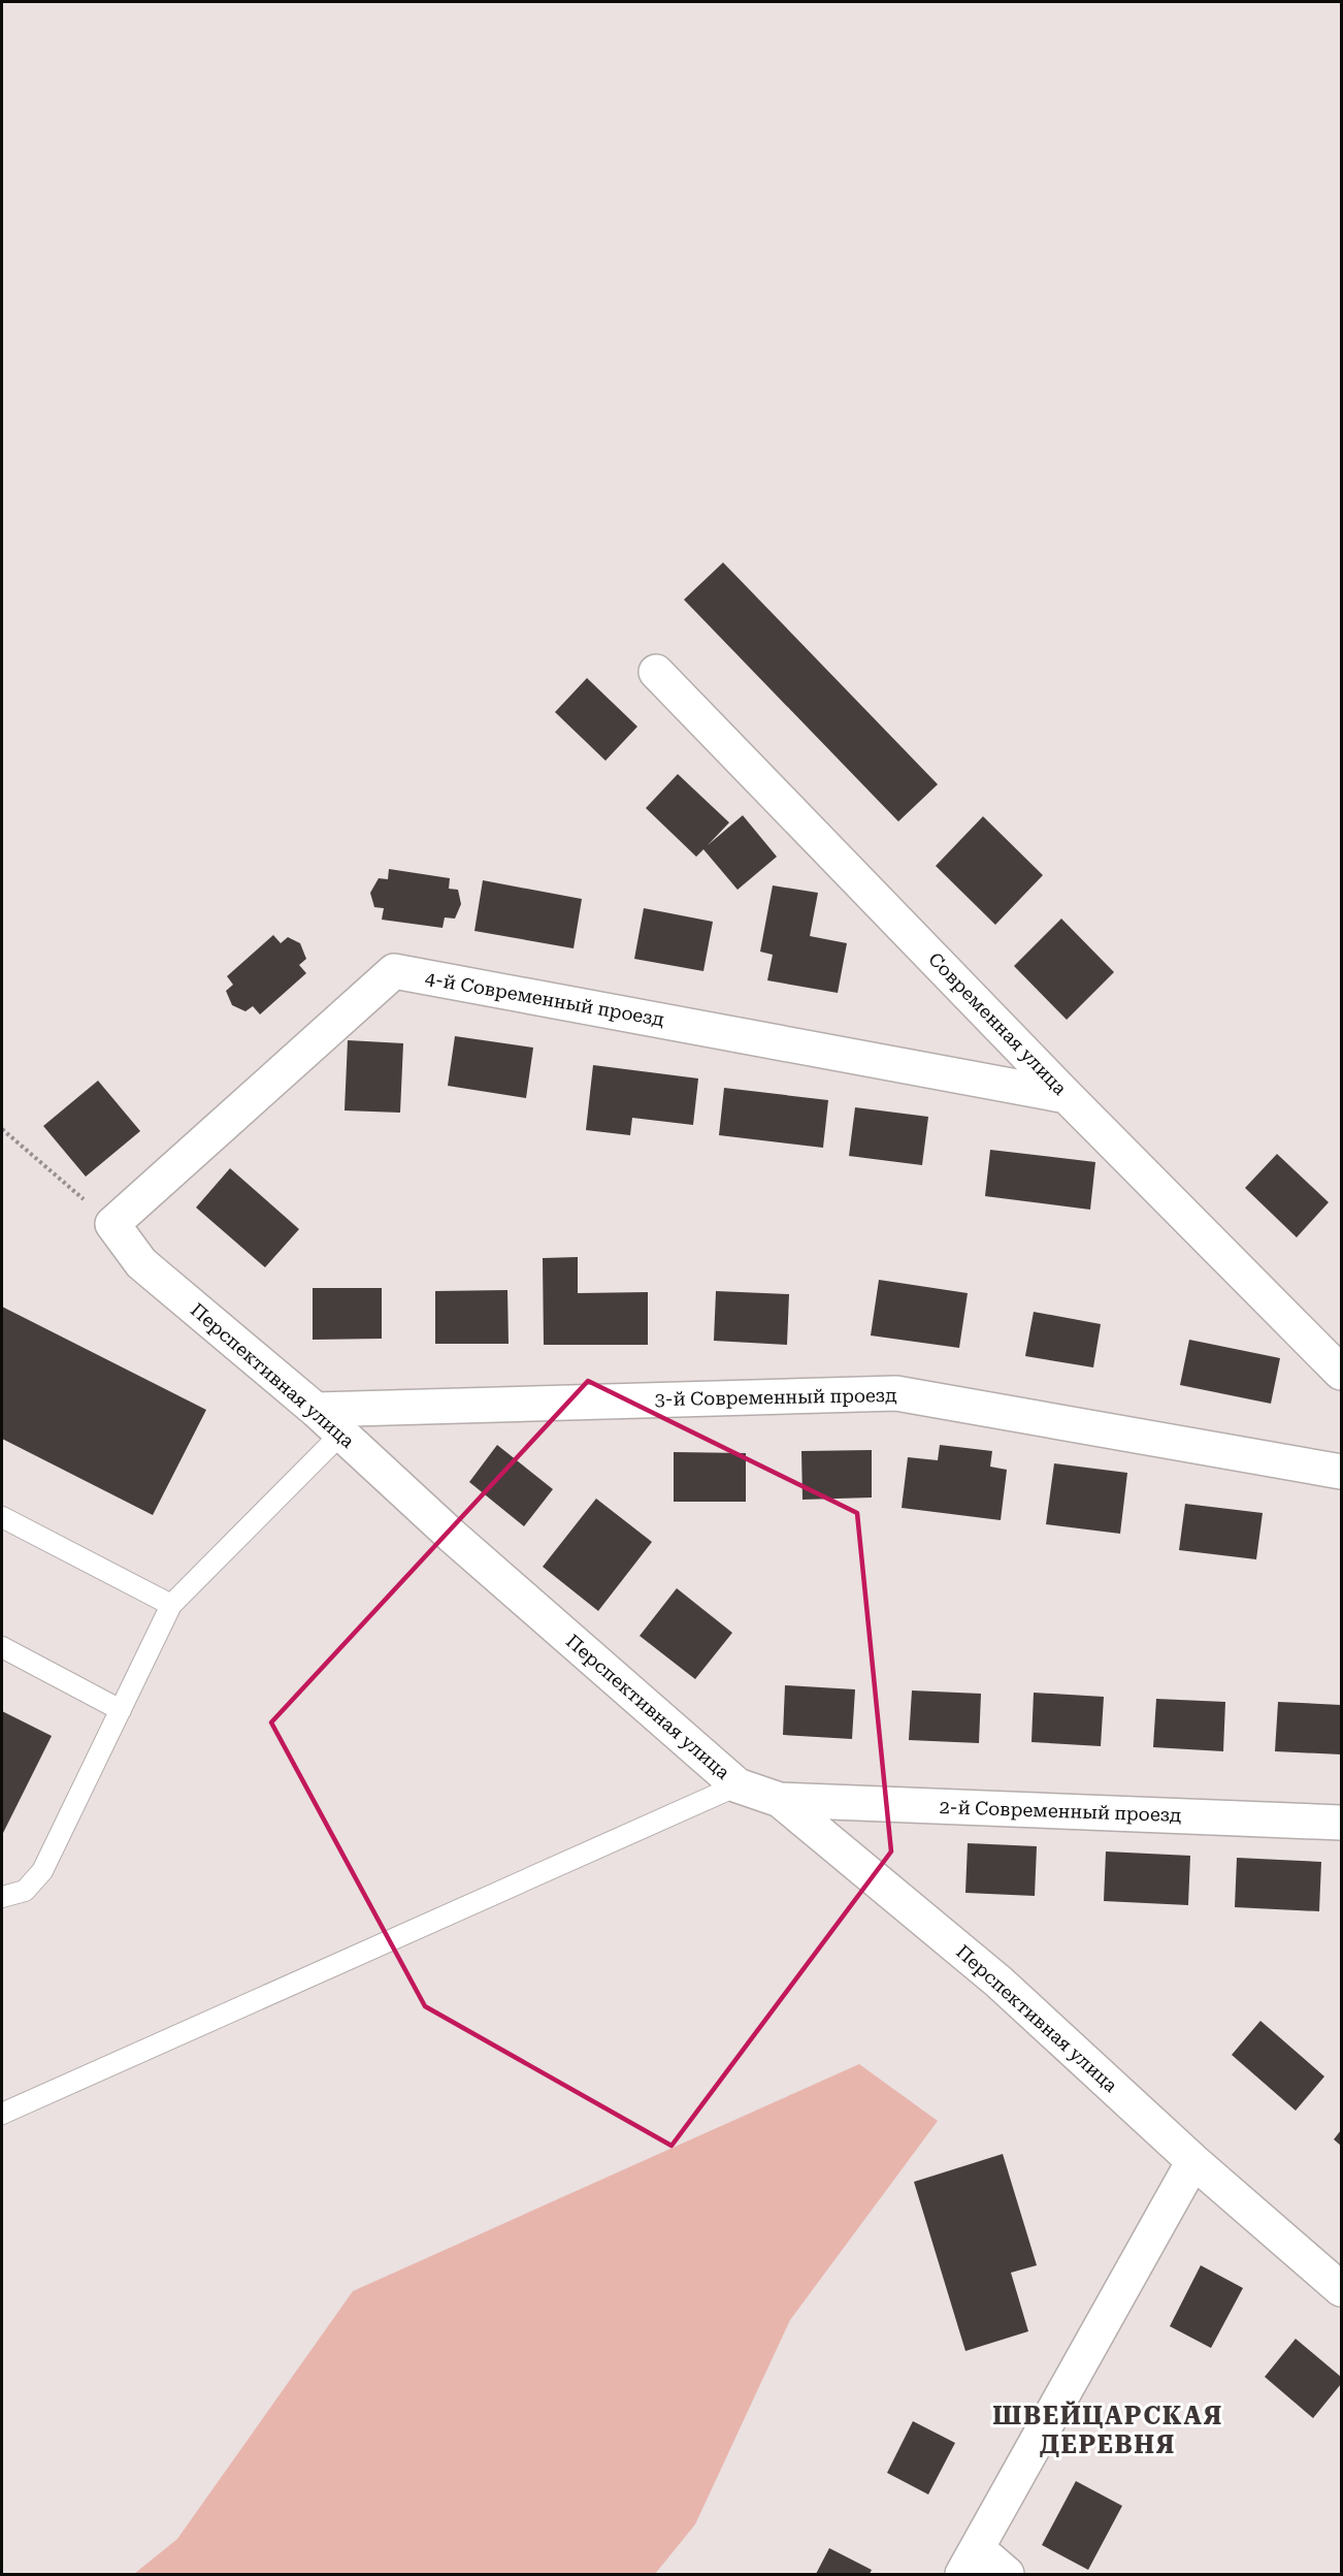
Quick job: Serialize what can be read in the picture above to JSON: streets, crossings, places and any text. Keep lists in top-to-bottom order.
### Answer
{
  "streets": {
    "street": [
      "4-й Современный проезд",
      "Современная улица",
      "Перспективная улица",
      "3-й Современный проезд",
      "2-й Современный проезд"
    ]
  },
  "crossings": [
    ["4-й Современный проезд", "Современная улица"],
    ["4-й Современный проезд", "Перспективная улица"],
    ["Перспективная улица", "3-й Современный проезд"],
    ["Перспективная улица", "2-й Современный проезд"]
  ],
  "districts": ["ШВЕЙЦАРСКАЯ ДЕРЕВНЯ"]
}
